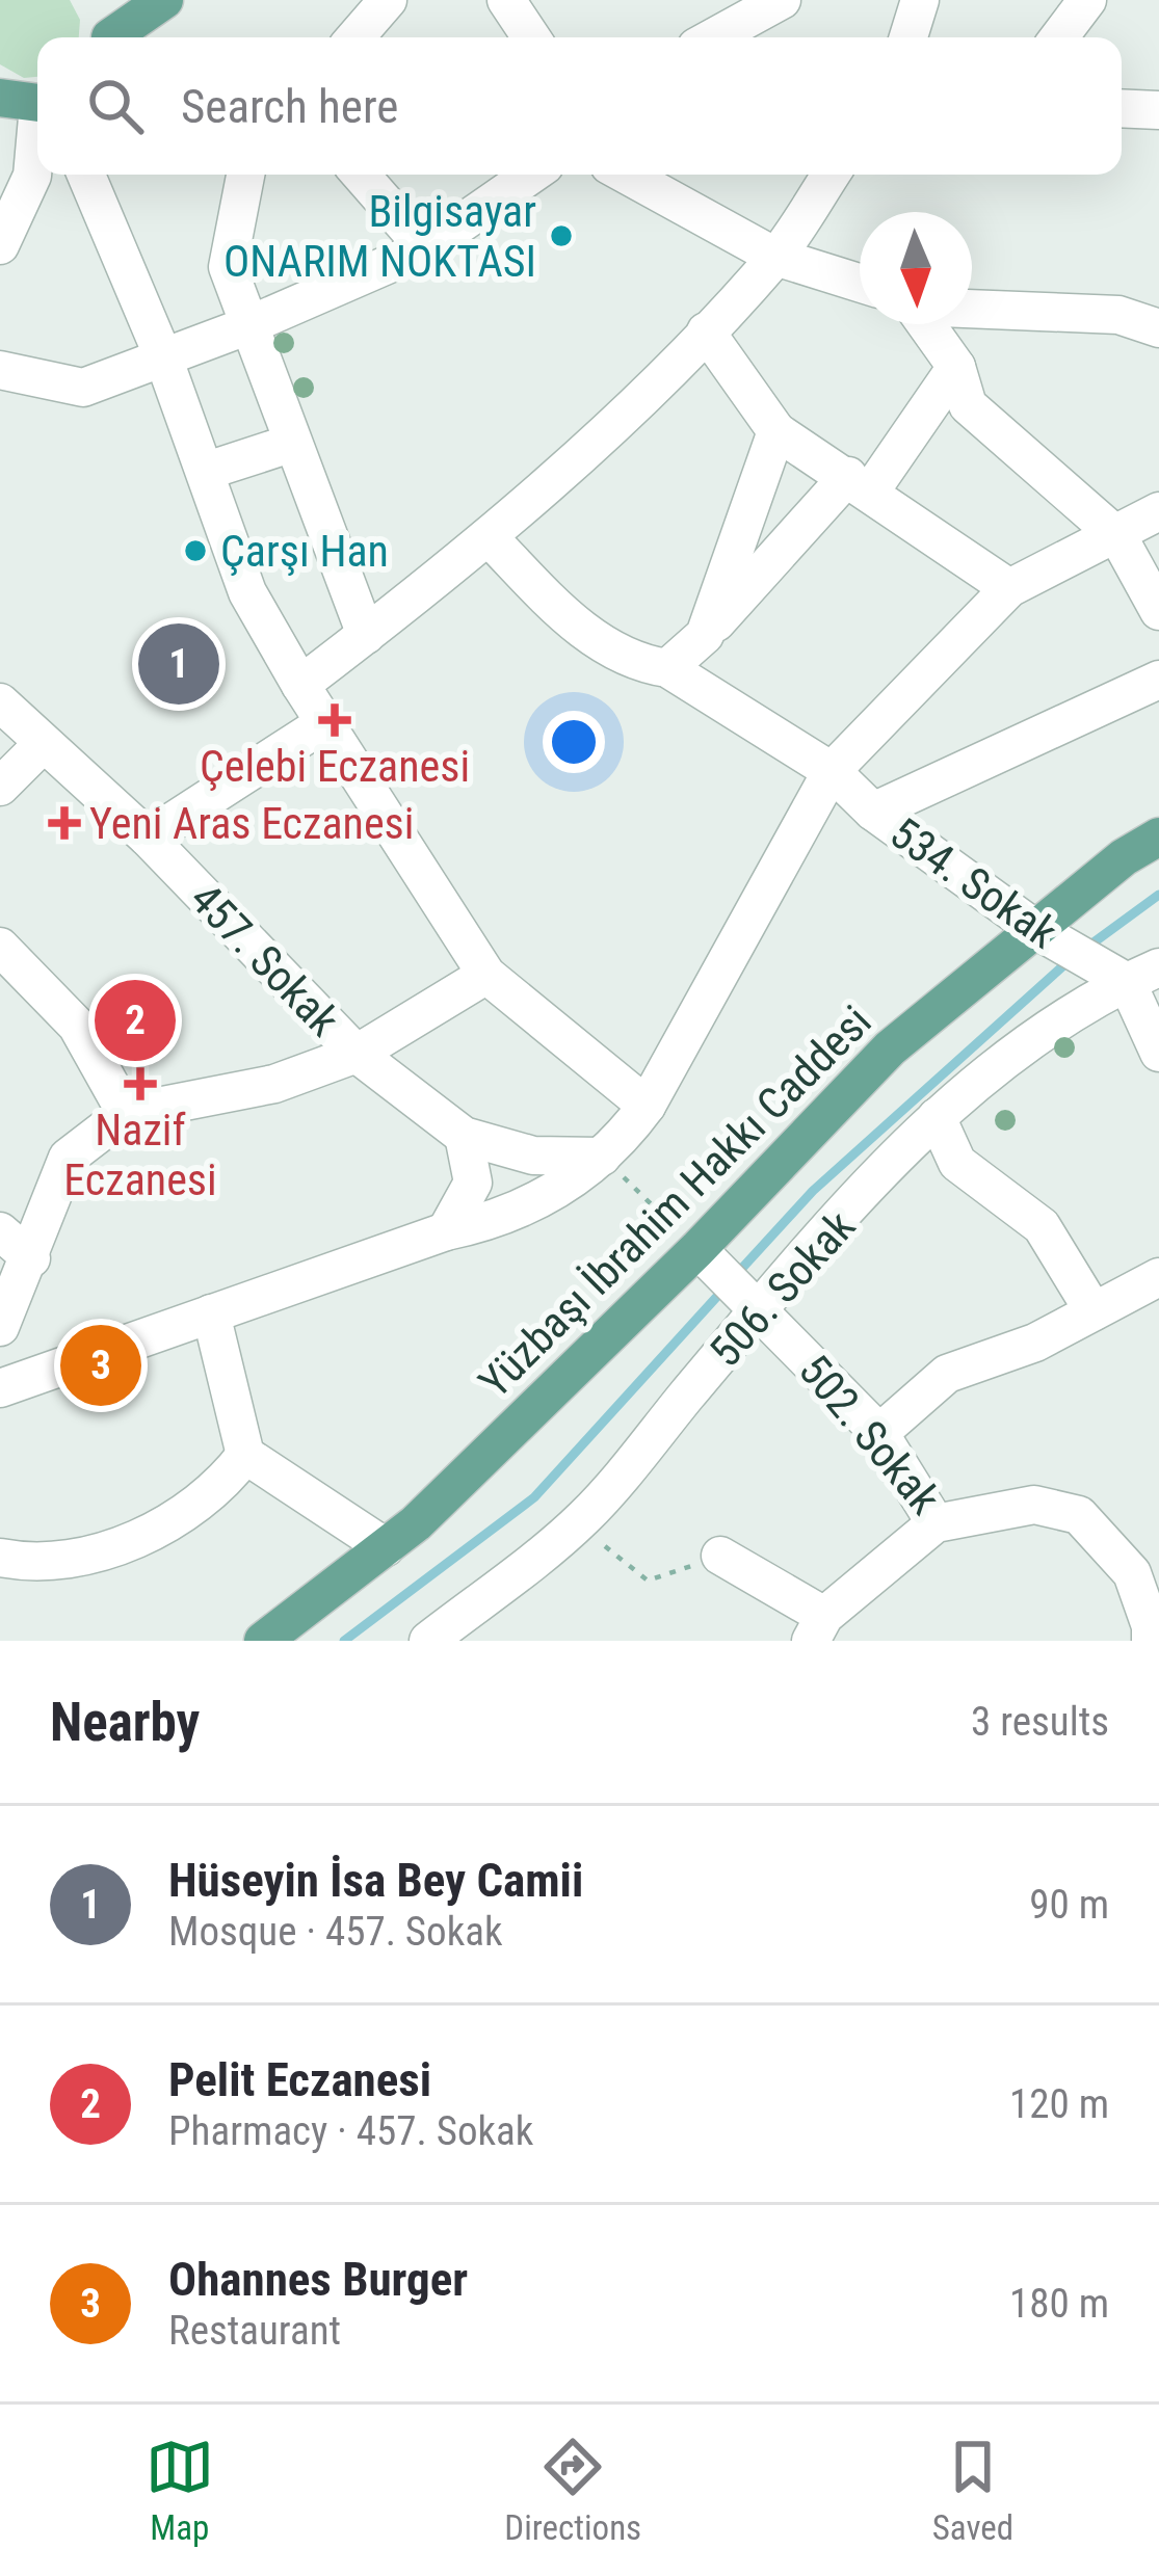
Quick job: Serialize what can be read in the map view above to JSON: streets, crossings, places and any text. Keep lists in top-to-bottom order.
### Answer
{
  "streets": {
    "main road": ["Yüzbaşı İbrahim Hakkı Caddesi"],
    "street": [
      "534. Sokak",
      "457. Sokak",
      "506. Sokak",
      "502. Sokak"
    ]
  },
  "crossings": [
    ["534. Sokak", "Yüzbaşı İbrahim Hakkı Caddesi"],
    ["534. Sokak", "506. Sokak"],
    ["Yüzbaşı İbrahim Hakkı Caddesi", "502. Sokak"],
    ["506. Sokak", "502. Sokak"]
  ],
  "places": {
    "other": ["Bilgisayar ONARIM NOKTASI", "Çarşı Han"],
    "health": ["Çelebi Eczanesi", "Yeni Aras Eczanesi", "Nazif Eczanesi"]
  },
  "north": "bottom",
  "page": {
    "search": "Search here",
    "pins": ["1", "2", "3"],
    "heading": ["Nearby", "3 results"],
    "list": [
      {
        "mark": "1",
        "name": "Hüseyin İsa Bey Camii",
        "note": "Mosque · 457. Sokak",
        "value": "90 m"
      },
      {
        "mark": "2",
        "name": "Pelit Eczanesi",
        "note": "Pharmacy · 457. Sokak",
        "value": "120 m"
      },
      {
        "mark": "3",
        "name": "Ohannes Burger",
        "note": "Restaurant",
        "value": "180 m"
      }
    ],
    "nav": ["Map", "Directions", "Saved"]
  }
}
